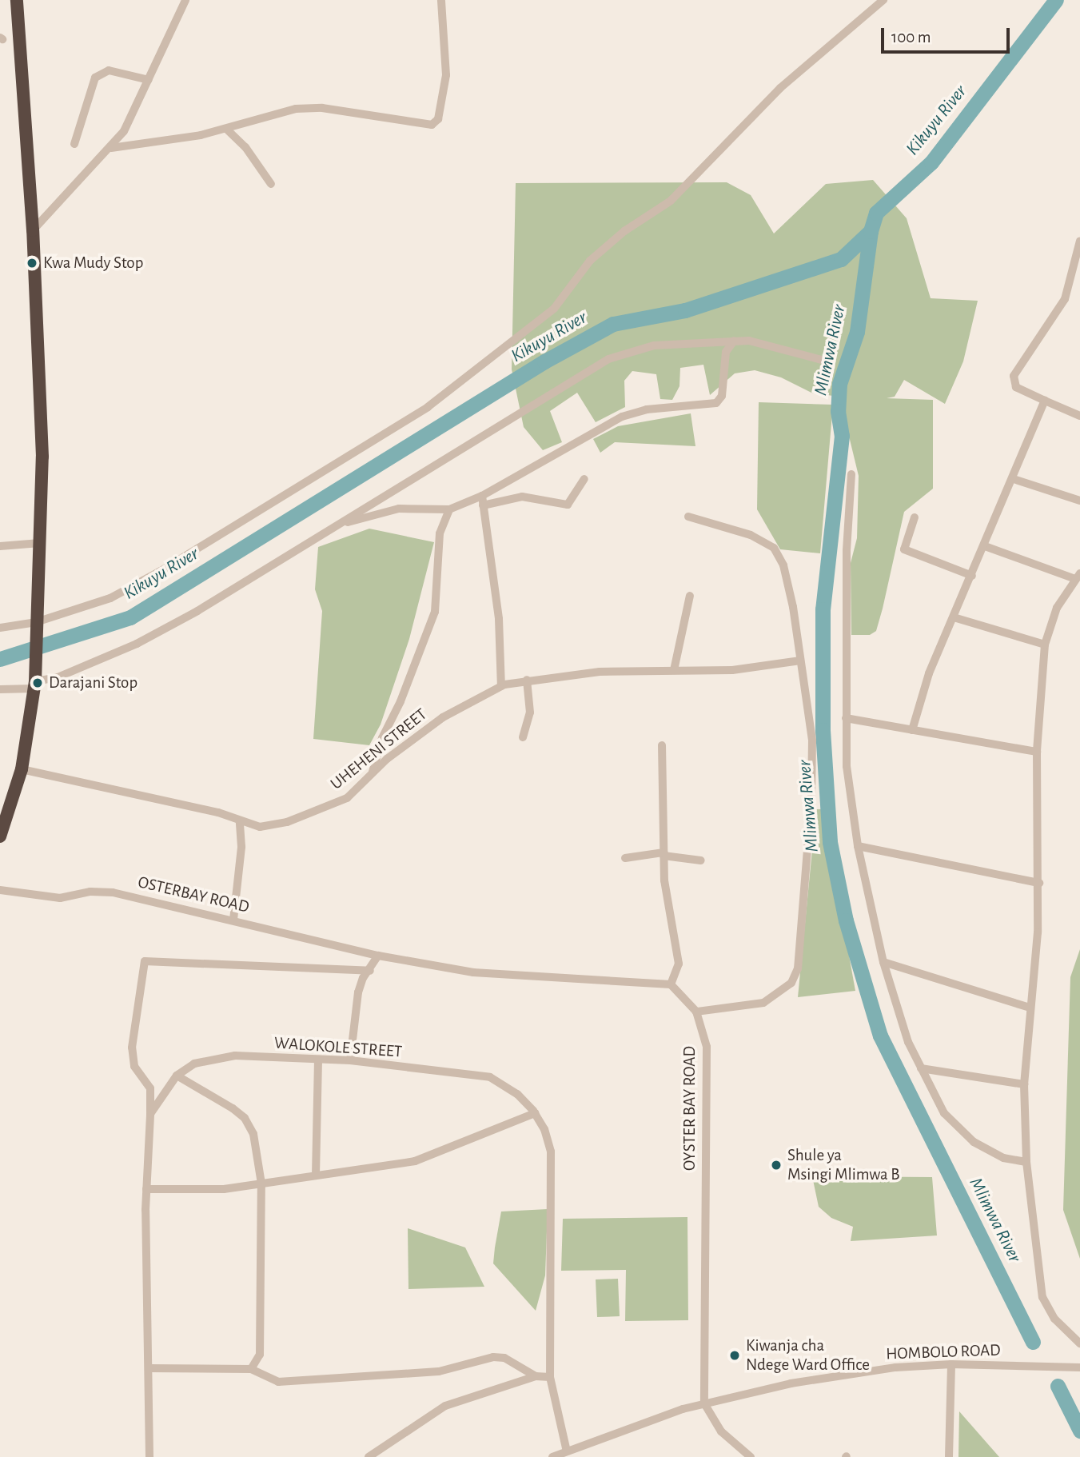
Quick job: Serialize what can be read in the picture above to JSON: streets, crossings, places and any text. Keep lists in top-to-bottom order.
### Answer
{
  "streets": {
    "street": [
      "UHEHENI STREET",
      "OSTERBAY ROAD",
      "WALOKOLE STREET",
      "OYSTER BAY ROAD",
      "HOMBOLO ROAD"
    ]
  },
  "crossings": [
    ["WALOKOLE STREET", "HOMBOLO ROAD"],
    ["OYSTER BAY ROAD", "HOMBOLO ROAD"]
  ],
  "water": ["Kikuyu River", "Mlimwa River"],
  "places": [
    "Kwa Mudy Stop",
    "Darajani Stop",
    "Shule ya Msingi Mlimwa B",
    "Kiwanja cha Ndege Ward Office"
  ],
  "scale_bar": "100 m"
}
